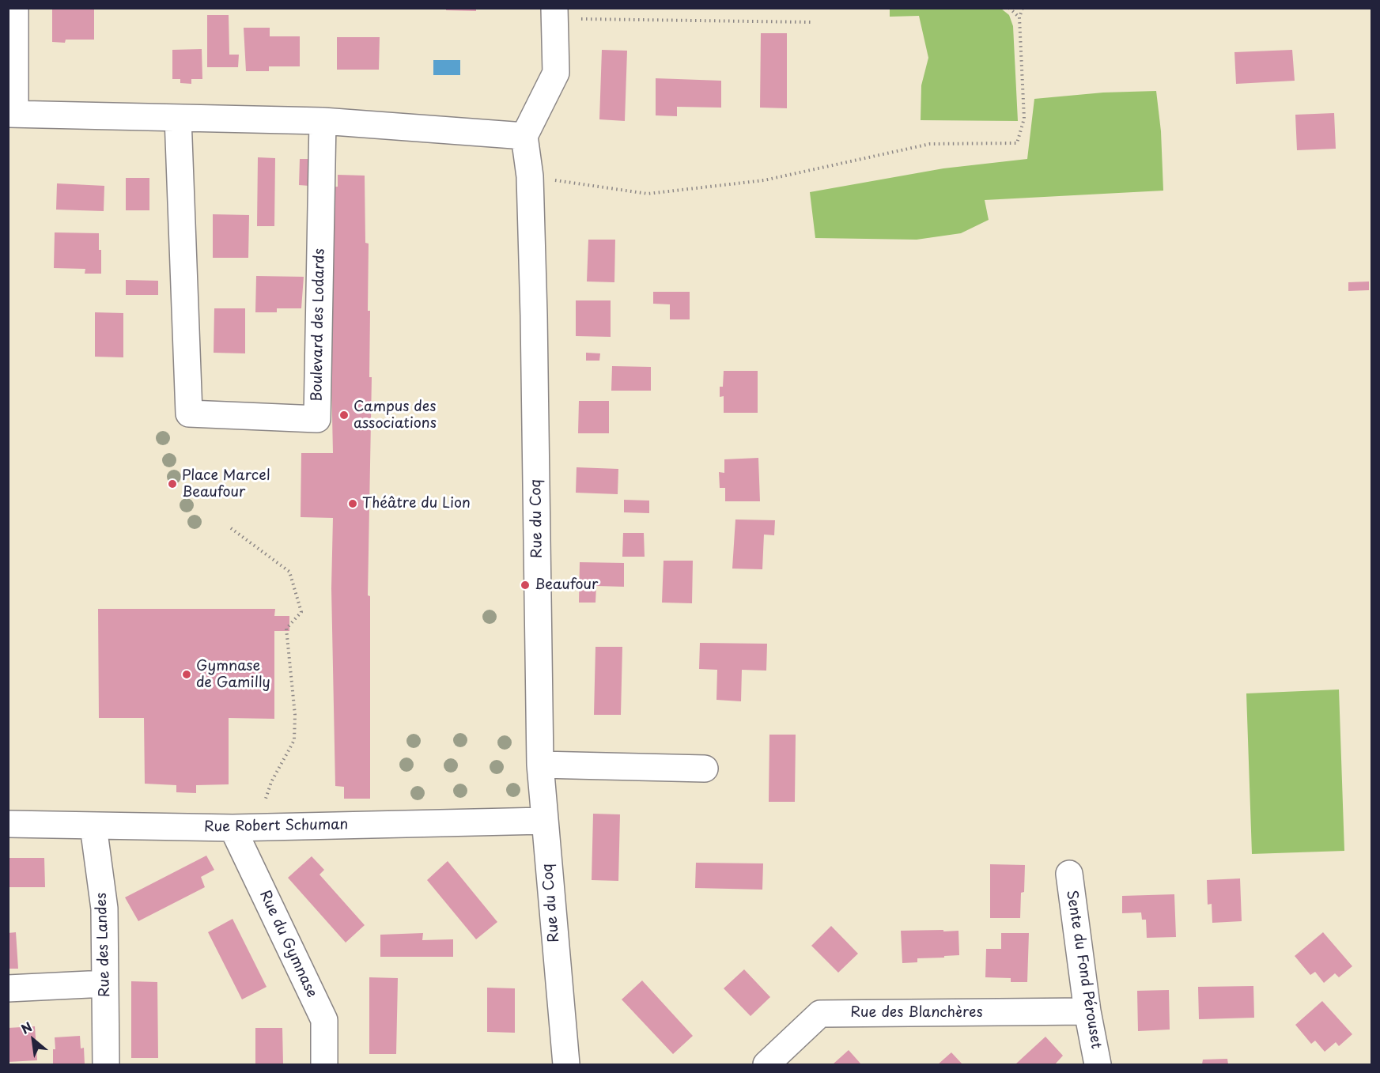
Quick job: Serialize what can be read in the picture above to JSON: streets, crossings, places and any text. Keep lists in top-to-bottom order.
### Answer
{
  "streets": {
    "street": [
      "Boulevard des Lodards",
      "Rue du Coq",
      "Rue Robert Schuman",
      "Rue du Gymnase",
      "Rue des Landes",
      "Sente du Fond Pérouset",
      "Rue des Blanchères"
    ]
  },
  "crossings": [
    ["Rue du Coq", "Rue Robert Schuman"],
    ["Rue Robert Schuman", "Rue du Gymnase"],
    ["Rue Robert Schuman", "Rue des Landes"],
    ["Sente du Fond Pérouset", "Rue des Blanchères"]
  ],
  "places": [
    "Campus des associations",
    "Place Marcel Beaufour",
    "Théâtre du Lion",
    "Beaufour",
    "Gymnase de Gamilly"
  ],
  "north": "top left"
}
